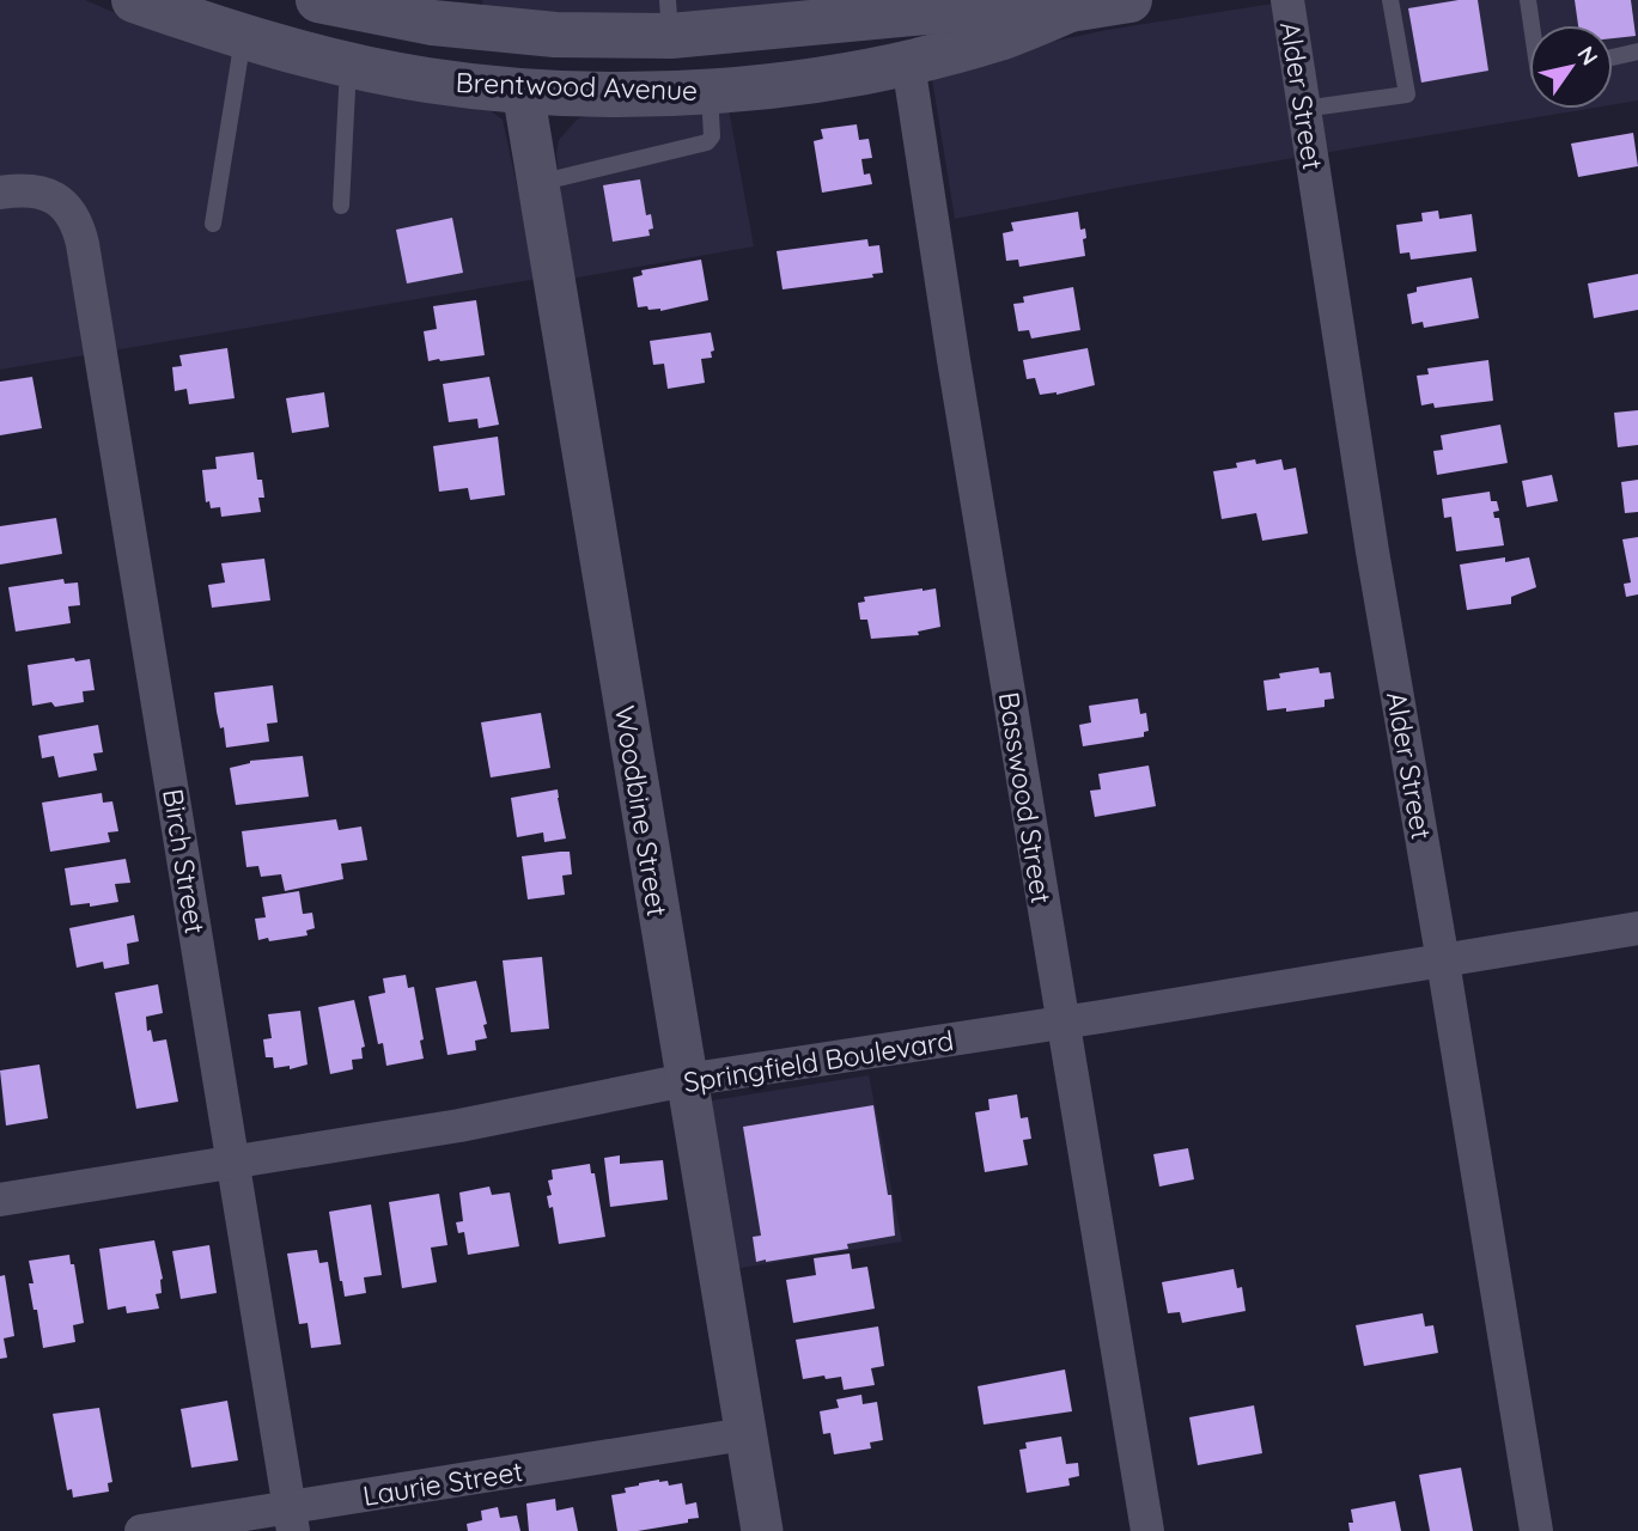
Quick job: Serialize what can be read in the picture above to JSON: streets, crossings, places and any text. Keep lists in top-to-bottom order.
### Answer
{
  "streets": {
    "main road": ["Brentwood Avenue"],
    "street": [
      "Alder Street",
      "Basswood Street",
      "Woodbine Street",
      "Birch Street",
      "Springfield Boulevard",
      "Laurie Street"
    ]
  },
  "crossings": [
    ["Brentwood Avenue", "Basswood Street"],
    ["Brentwood Avenue", "Woodbine Street"],
    ["Alder Street", "Springfield Boulevard"],
    ["Basswood Street", "Springfield Boulevard"],
    ["Woodbine Street", "Springfield Boulevard"],
    ["Woodbine Street", "Laurie Street"],
    ["Birch Street", "Springfield Boulevard"],
    ["Birch Street", "Laurie Street"]
  ],
  "north": "top right"
}
